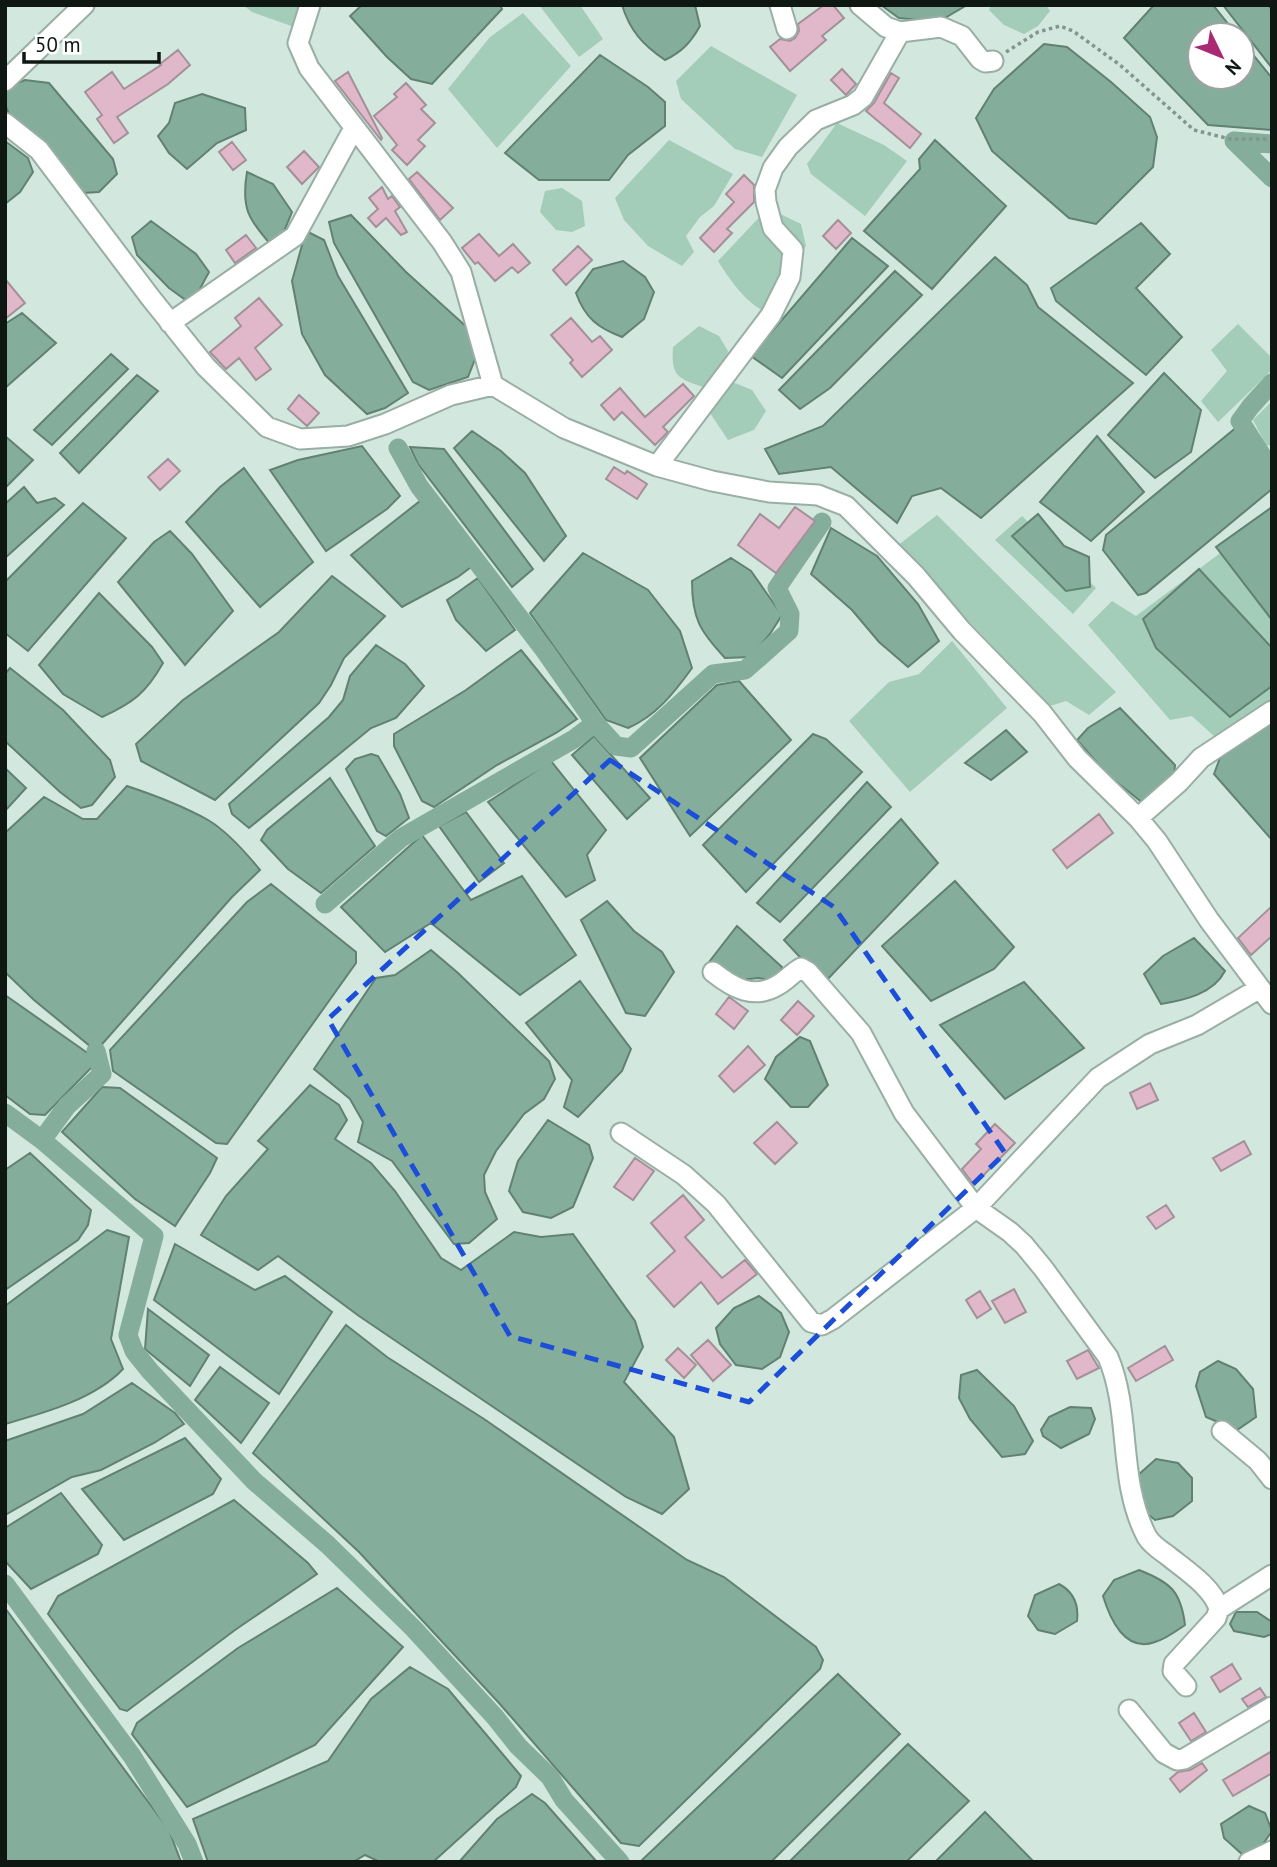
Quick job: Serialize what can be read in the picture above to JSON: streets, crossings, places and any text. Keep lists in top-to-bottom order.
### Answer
{
  "scale_bar": "50 m",
  "north": "bottom right"
}
